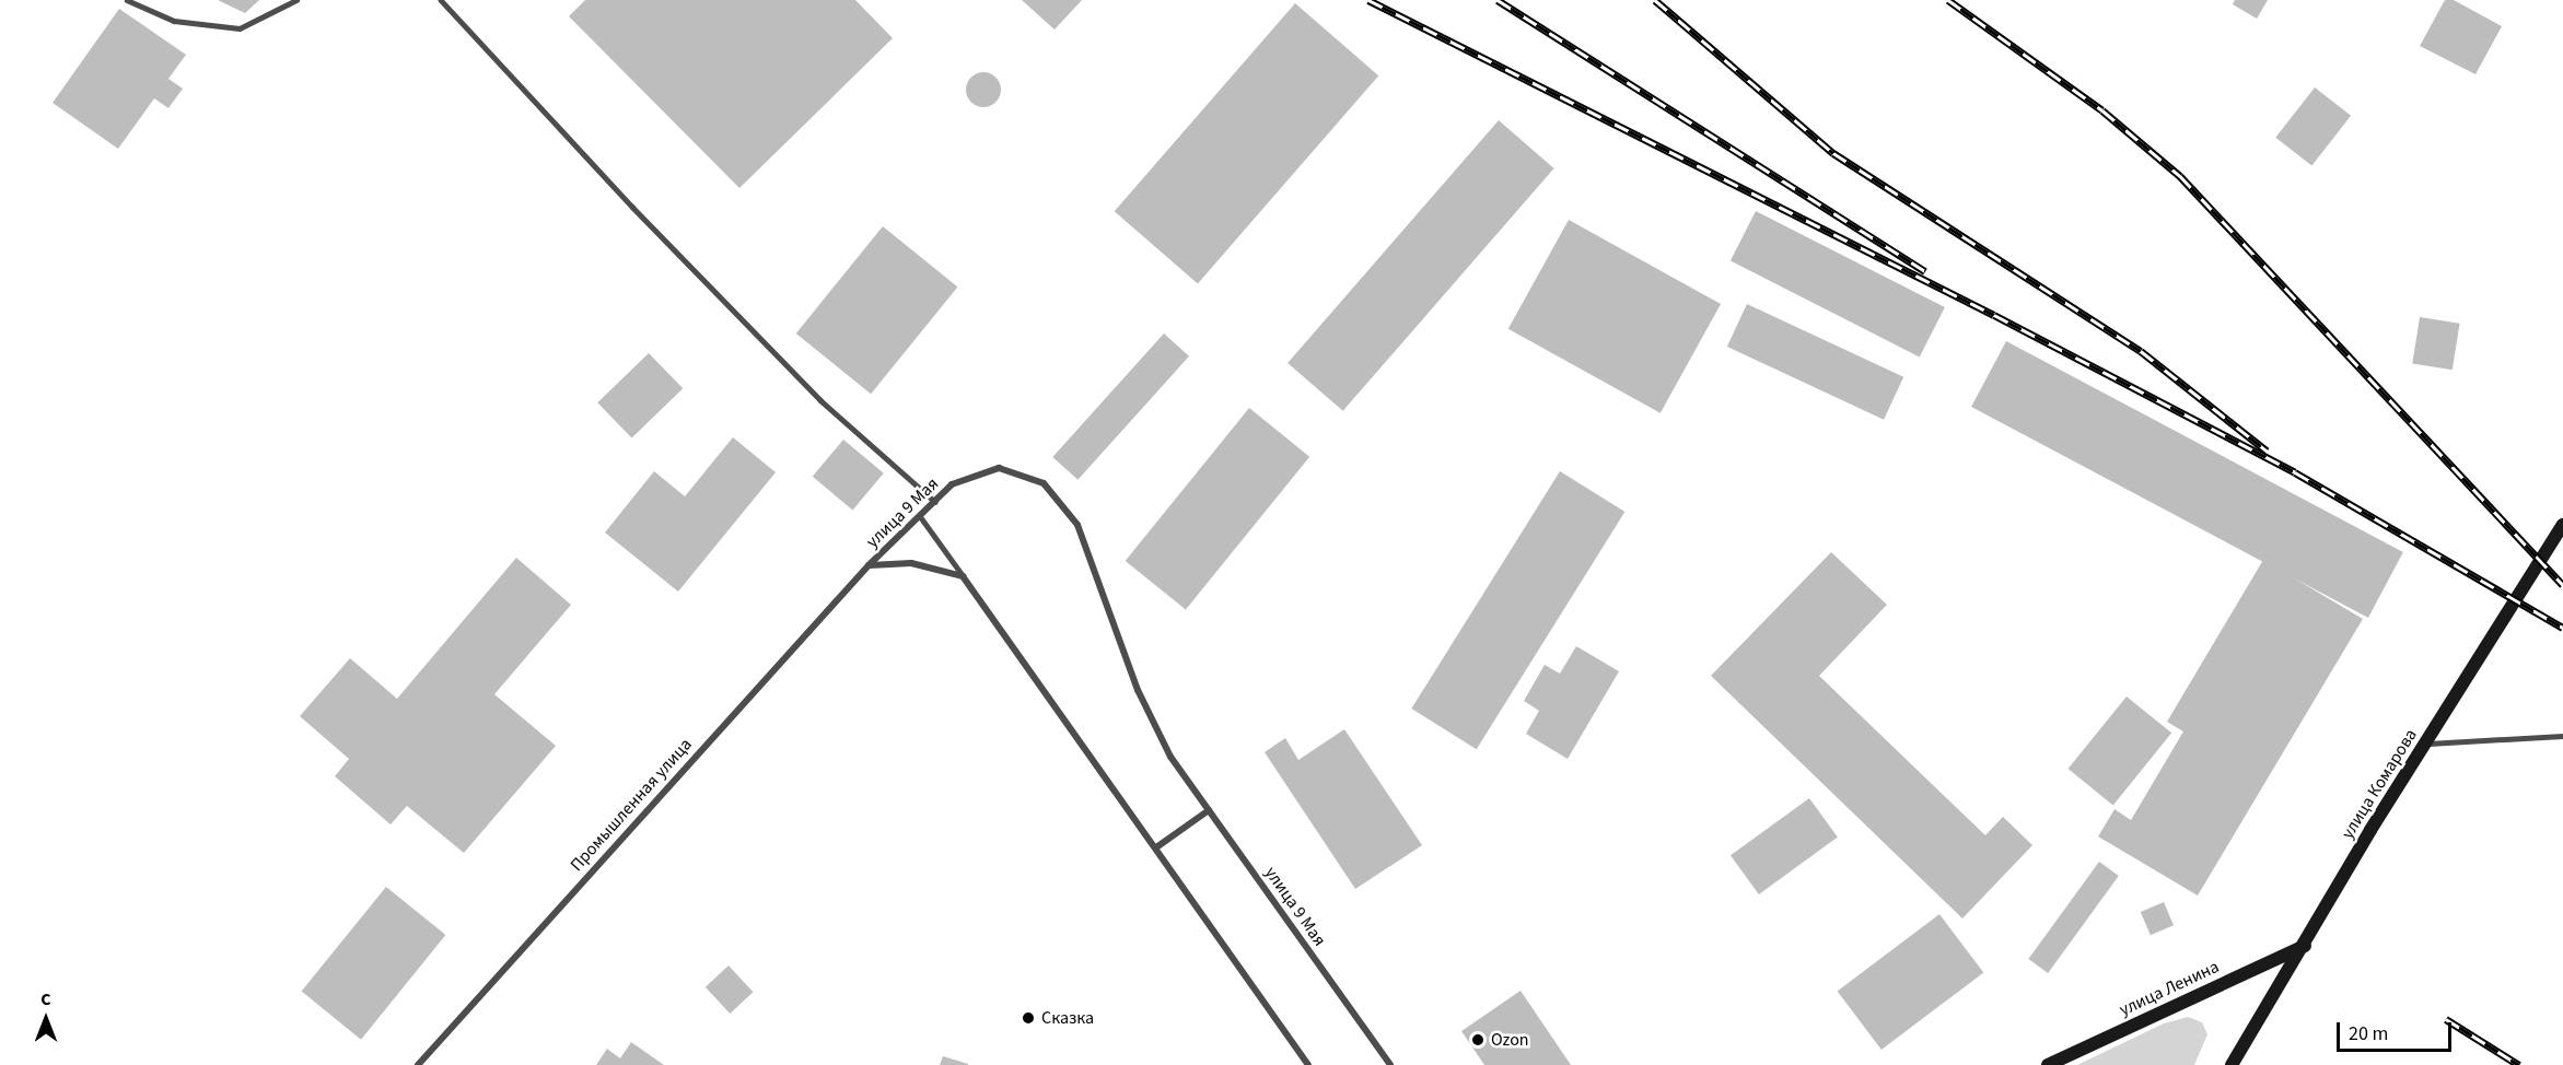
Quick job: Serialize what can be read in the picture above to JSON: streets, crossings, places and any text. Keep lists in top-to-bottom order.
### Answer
{
  "streets": {
    "street": [
      "улица 9 Мая",
      "улица Комарова",
      "Промышленная улица",
      "улица Ленина"
    ]
  },
  "crossings": [
    ["улица 9 Мая", "Промышленная улица"],
    ["улица Комарова", "улица Ленина"]
  ],
  "places": ["Сказка", "Ozon"],
  "scale_bar": "20 m",
  "north": "top"
}
